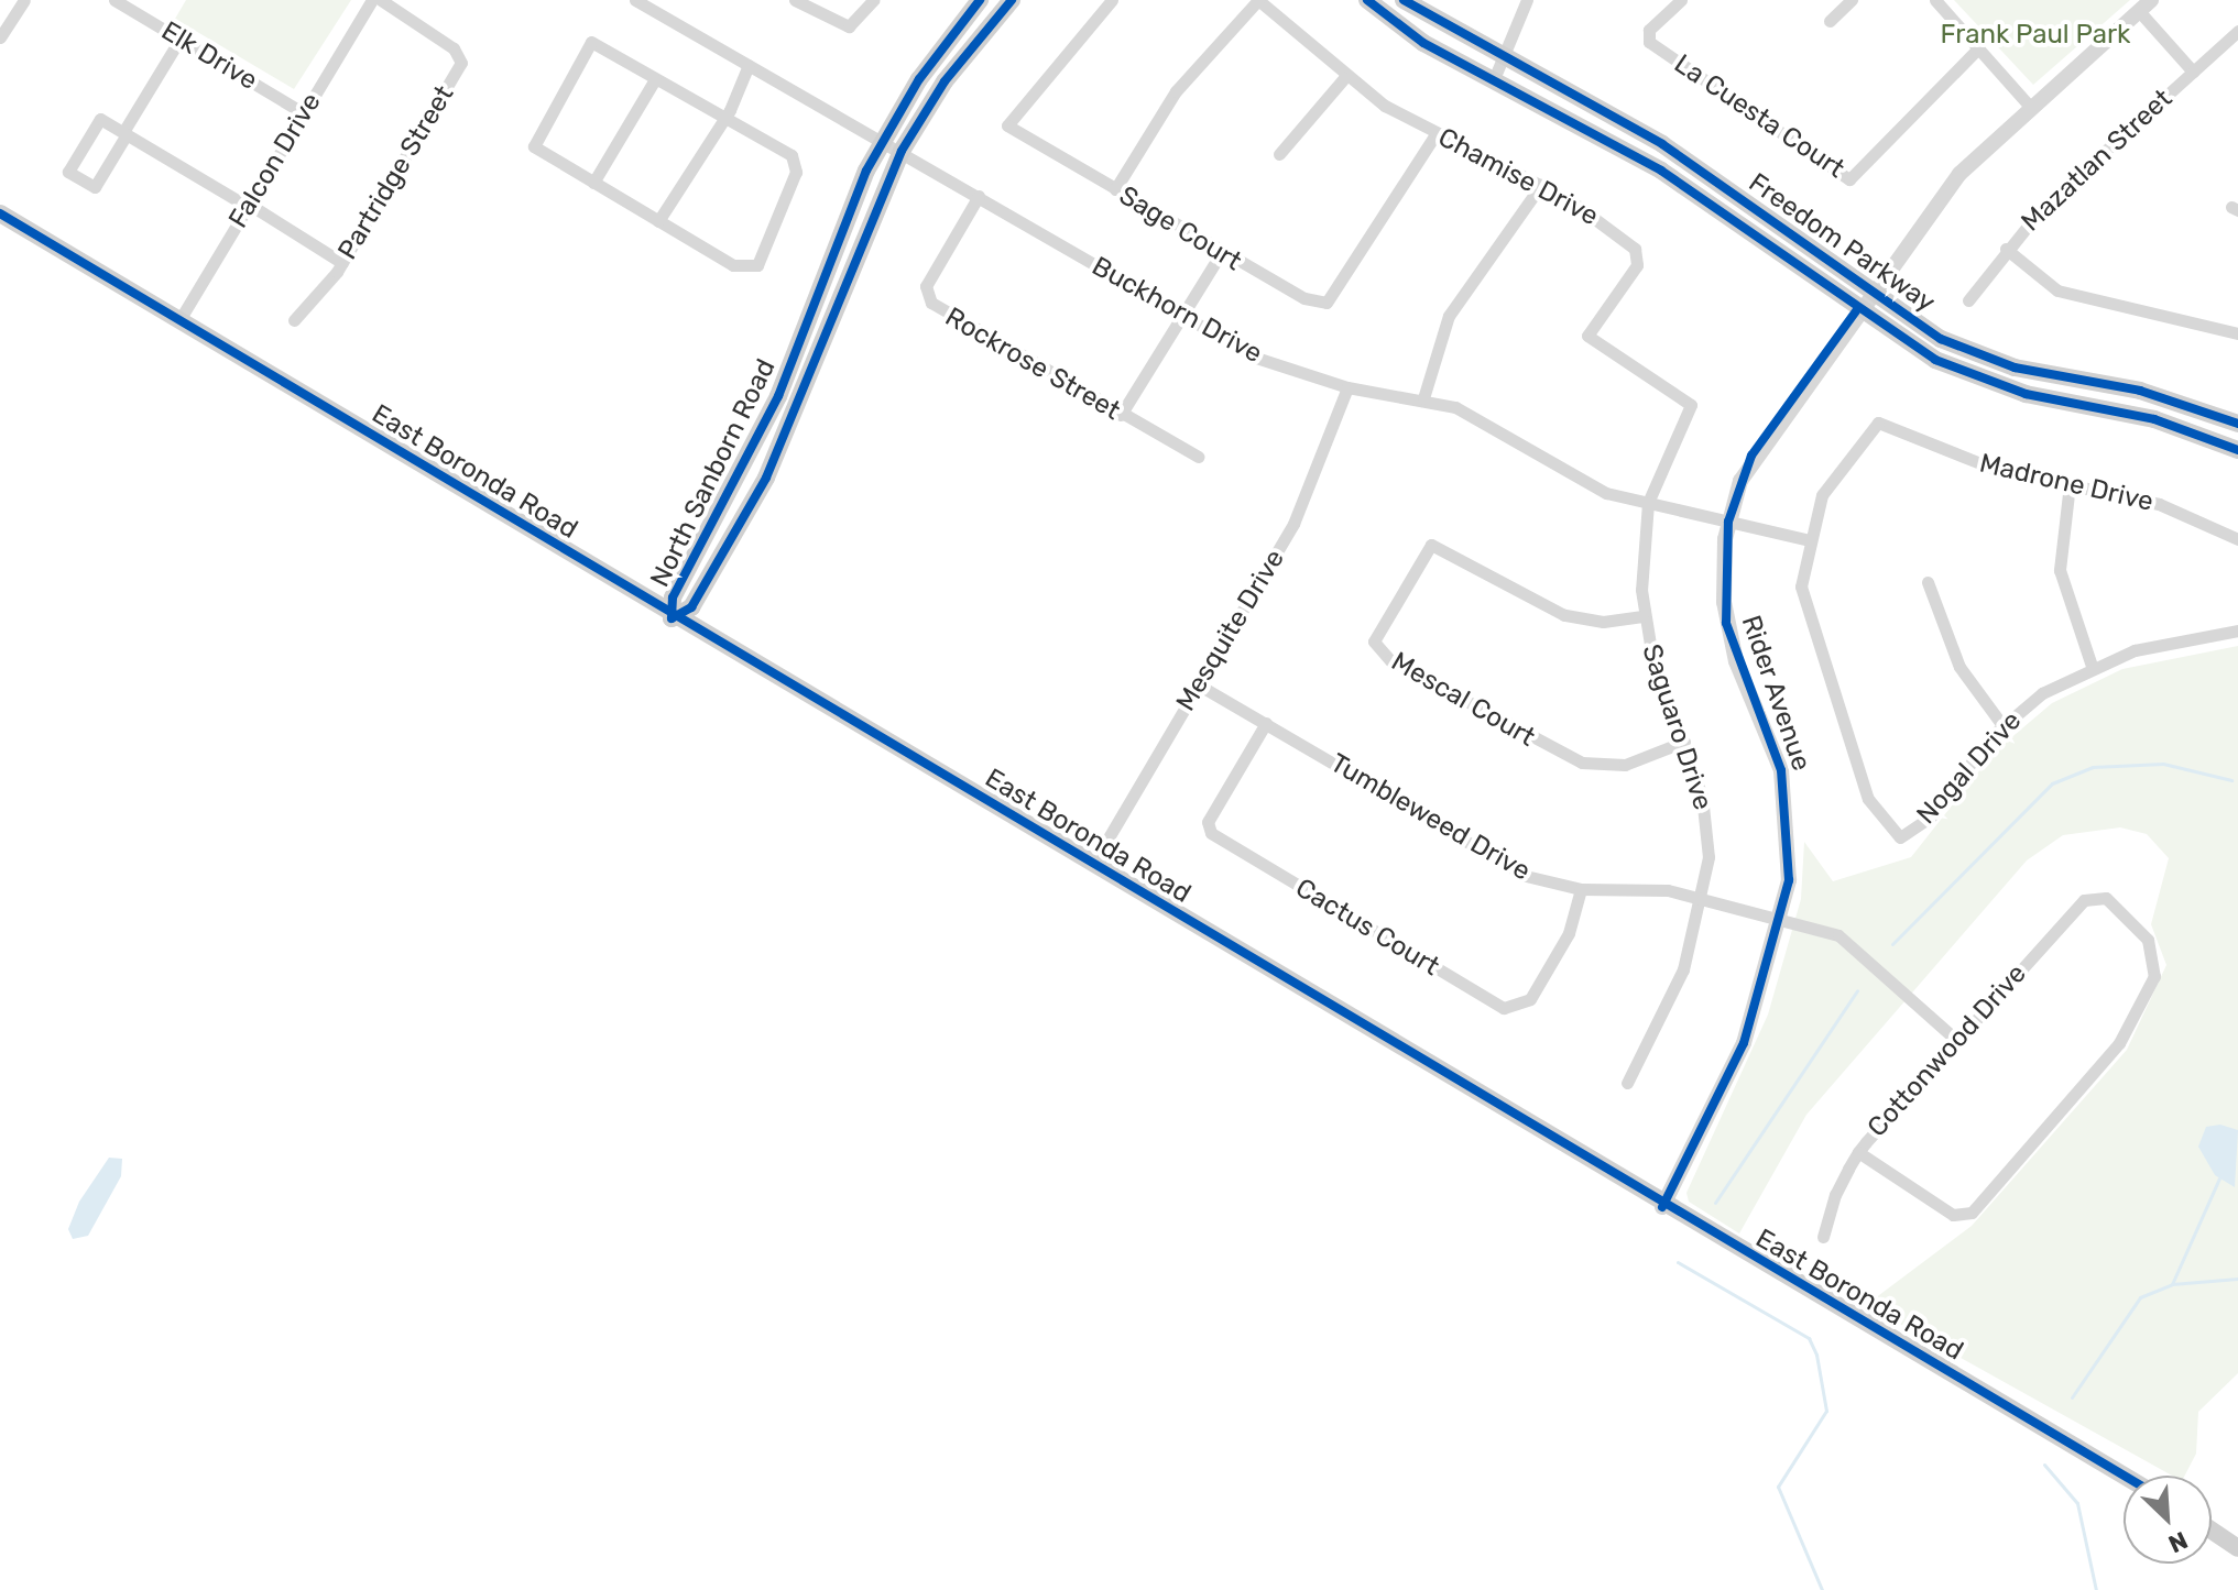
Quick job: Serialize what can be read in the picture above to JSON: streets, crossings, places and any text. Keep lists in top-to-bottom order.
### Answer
{
  "streets": {
    "main road": ["Freedom Parkway", "East Boronda Road", "North Sanborn Road"],
    "street": [
      "Elk Drive",
      "La Cuesta Court",
      "Falcon Drive",
      "Mazatlan Street",
      "Partridge Street",
      "Chamise Drive",
      "Sage Court",
      "Buckhorn Drive",
      "Rockrose Street",
      "Madrone Drive",
      "Mesquite Drive",
      "Rider Avenue",
      "Mescal Court",
      "Saguaro Drive",
      "Nogal Drive",
      "Tumbleweed Drive",
      "Cactus Court",
      "Cottonwood Drive"
    ]
  },
  "crossings": [
    ["Elk Drive", "Falcon Drive"],
    ["Falcon Drive", "East Boronda Road"],
    ["Chamise Drive", "Sage Court"],
    ["Chamise Drive", "Buckhorn Drive"],
    ["Chamise Drive", "Saguaro Drive"],
    ["Freedom Parkway", "Rider Avenue"],
    ["Buckhorn Drive", "Rockrose Street"],
    ["Buckhorn Drive", "North Sanborn Road"],
    ["Buckhorn Drive", "Madrone Drive"],
    ["Buckhorn Drive", "Mesquite Drive"],
    ["Buckhorn Drive", "Rider Avenue"],
    ["Buckhorn Drive", "Saguaro Drive"],
    ["East Boronda Road", "North Sanborn Road"],
    ["East Boronda Road", "Mesquite Drive"],
    ["East Boronda Road", "Rider Avenue"],
    ["Madrone Drive", "Nogal Drive"],
    ["Mesquite Drive", "Tumbleweed Drive"],
    ["Rider Avenue", "Tumbleweed Drive"],
    ["Mescal Court", "Saguaro Drive"],
    ["Saguaro Drive", "Tumbleweed Drive"],
    ["Tumbleweed Drive", "Cactus Court"],
    ["Tumbleweed Drive", "Cottonwood Drive"]
  ],
  "parks": ["Frank Paul Park"],
  "north": "bottom right"
}
